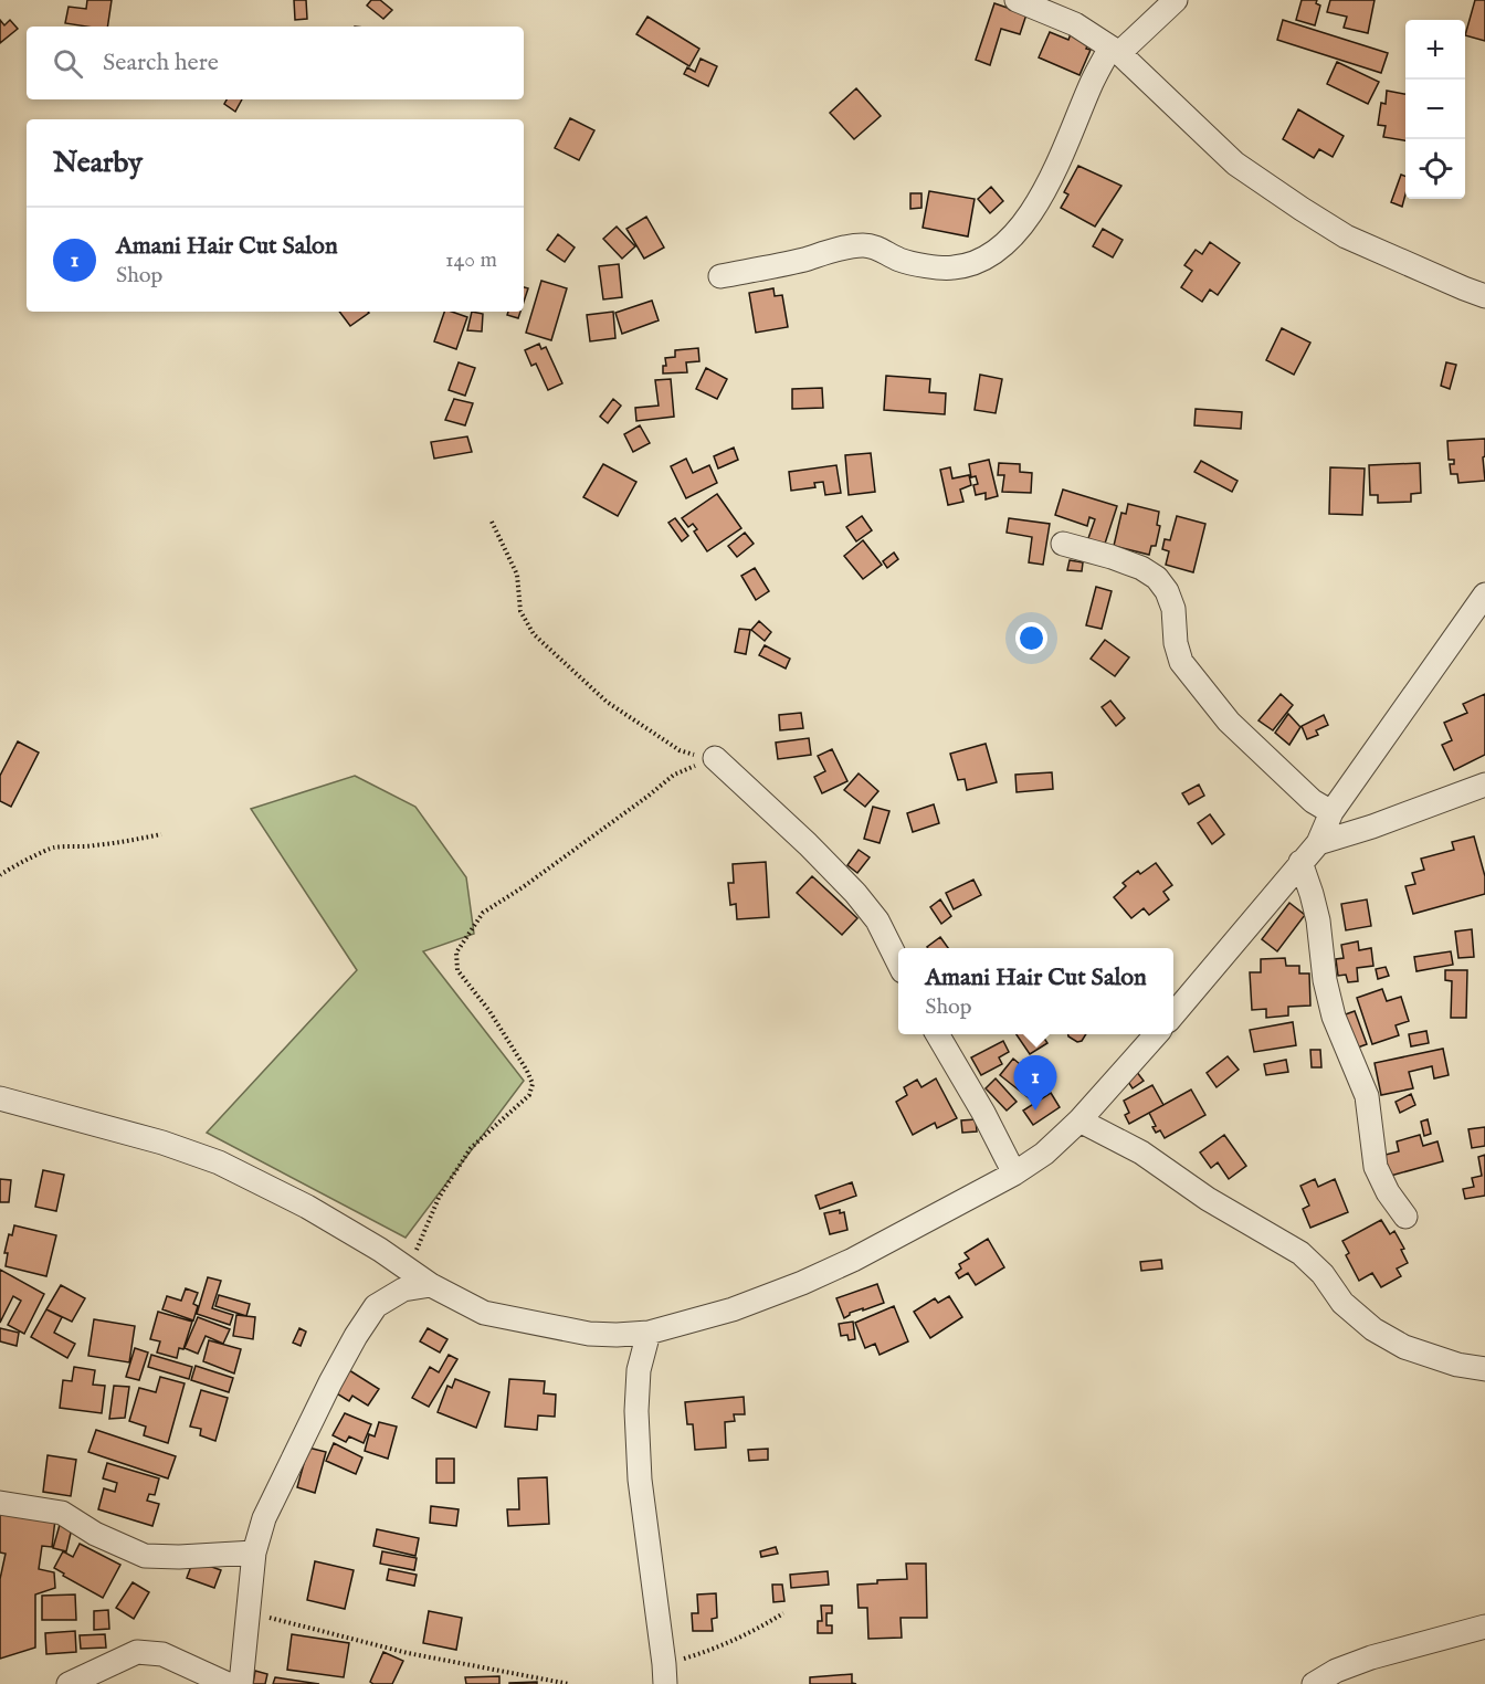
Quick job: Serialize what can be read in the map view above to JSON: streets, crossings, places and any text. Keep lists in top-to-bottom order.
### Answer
{
  "page": {
    "map_buttons": ["+", "−"],
    "search": "Search here",
    "heading": "Nearby",
    "list": [
      {
        "mark": "1",
        "name": "Amani Hair Cut Salon",
        "note": "Shop",
        "value": "140 m"
      }
    ],
    "popup": ["Amani Hair Cut Salon", "Shop"],
    "pins": "1"
  }
}
